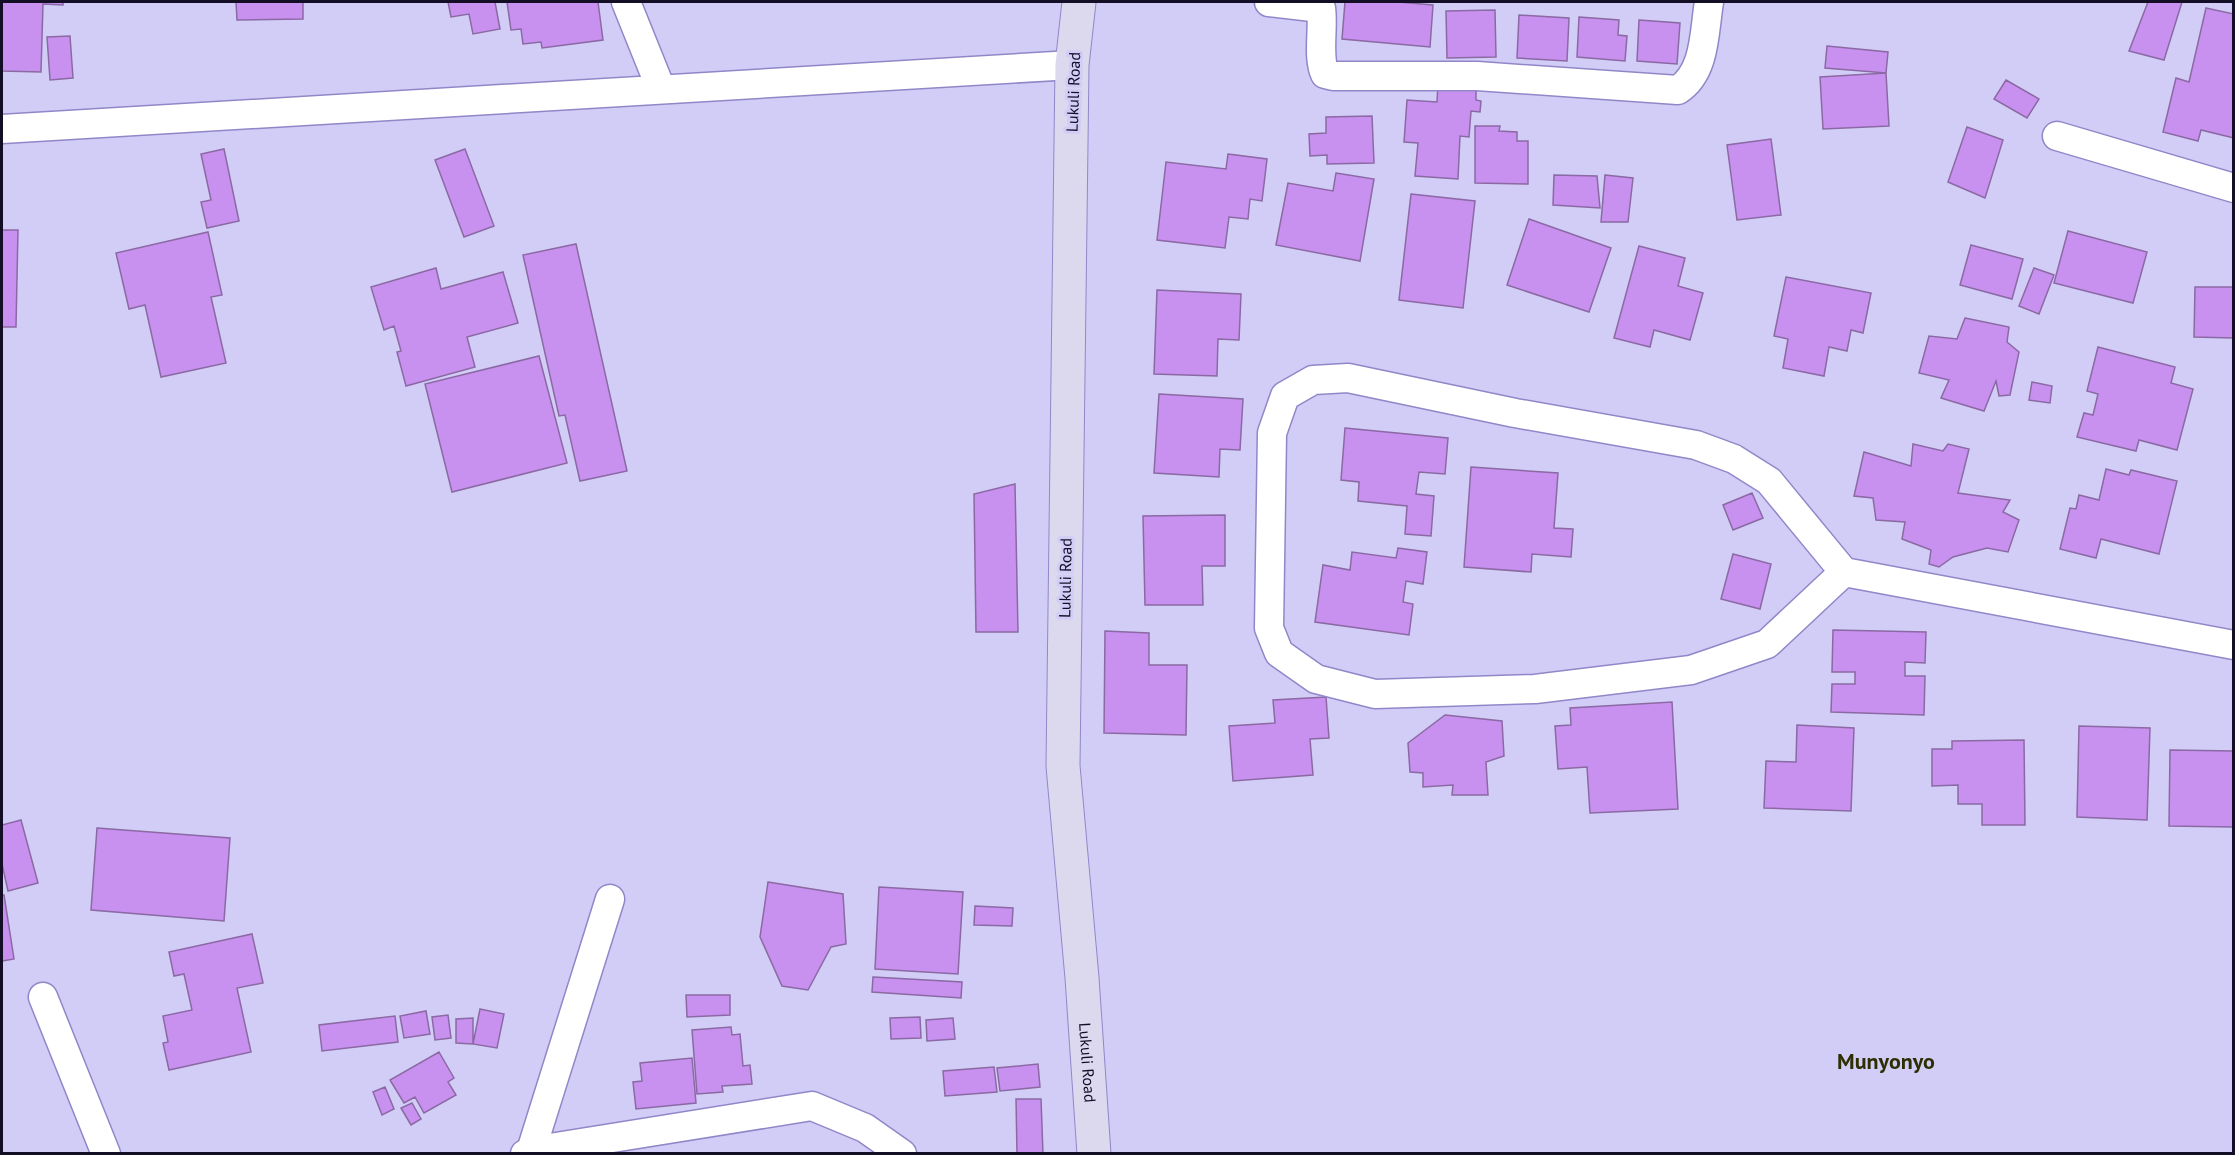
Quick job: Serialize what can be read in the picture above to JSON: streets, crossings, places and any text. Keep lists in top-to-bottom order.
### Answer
{
  "streets": {
    "street": ["Lukuli Road"]
  },
  "districts": ["Munyonyo"]
}
